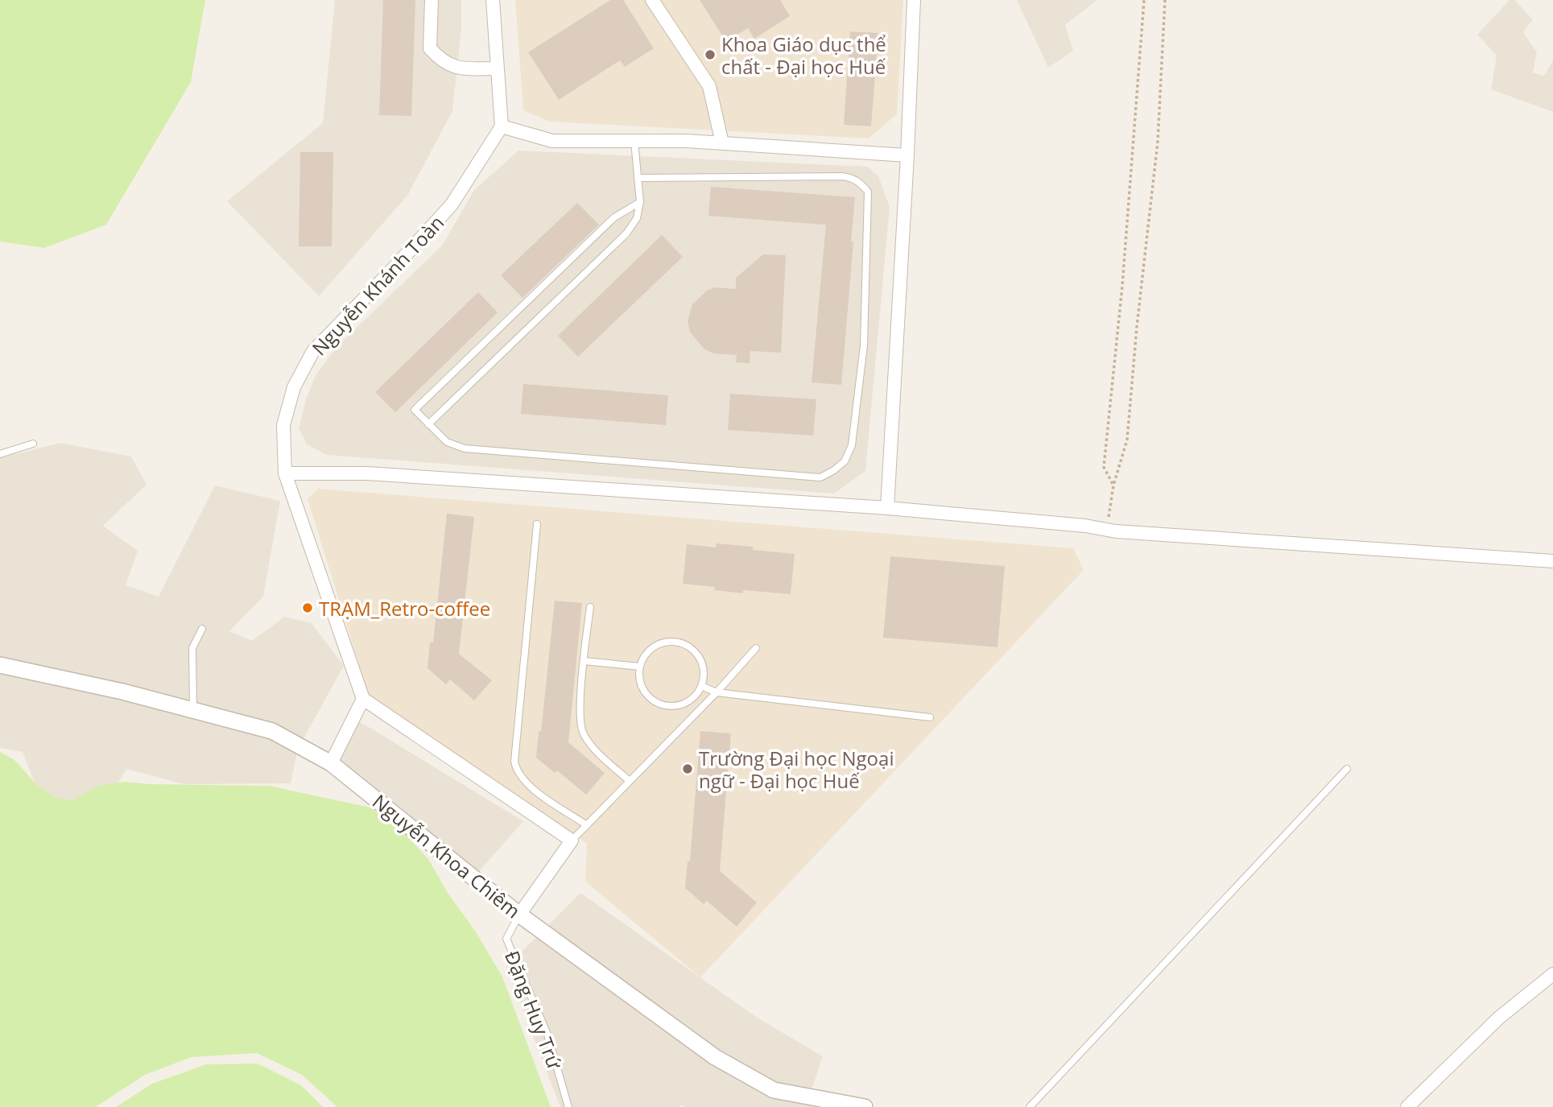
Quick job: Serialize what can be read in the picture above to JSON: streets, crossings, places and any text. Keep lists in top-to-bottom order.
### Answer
{
  "streets": {
    "street": ["Nguyễn Khánh Toàn", "Nguyễn Khoa Chiêm"],
    "lane": ["Đặng Huy Trứ"]
  },
  "crossings": [
    ["Nguyễn Khoa Chiêm", "Đặng Huy Trứ"]
  ],
  "places": ["Khoa Giáo dục thể chất - Đại học Huế", "TRẠM_Retro-coffee", "Trường Đại học Ngoại ngữ - Đại học Huế"]
}
